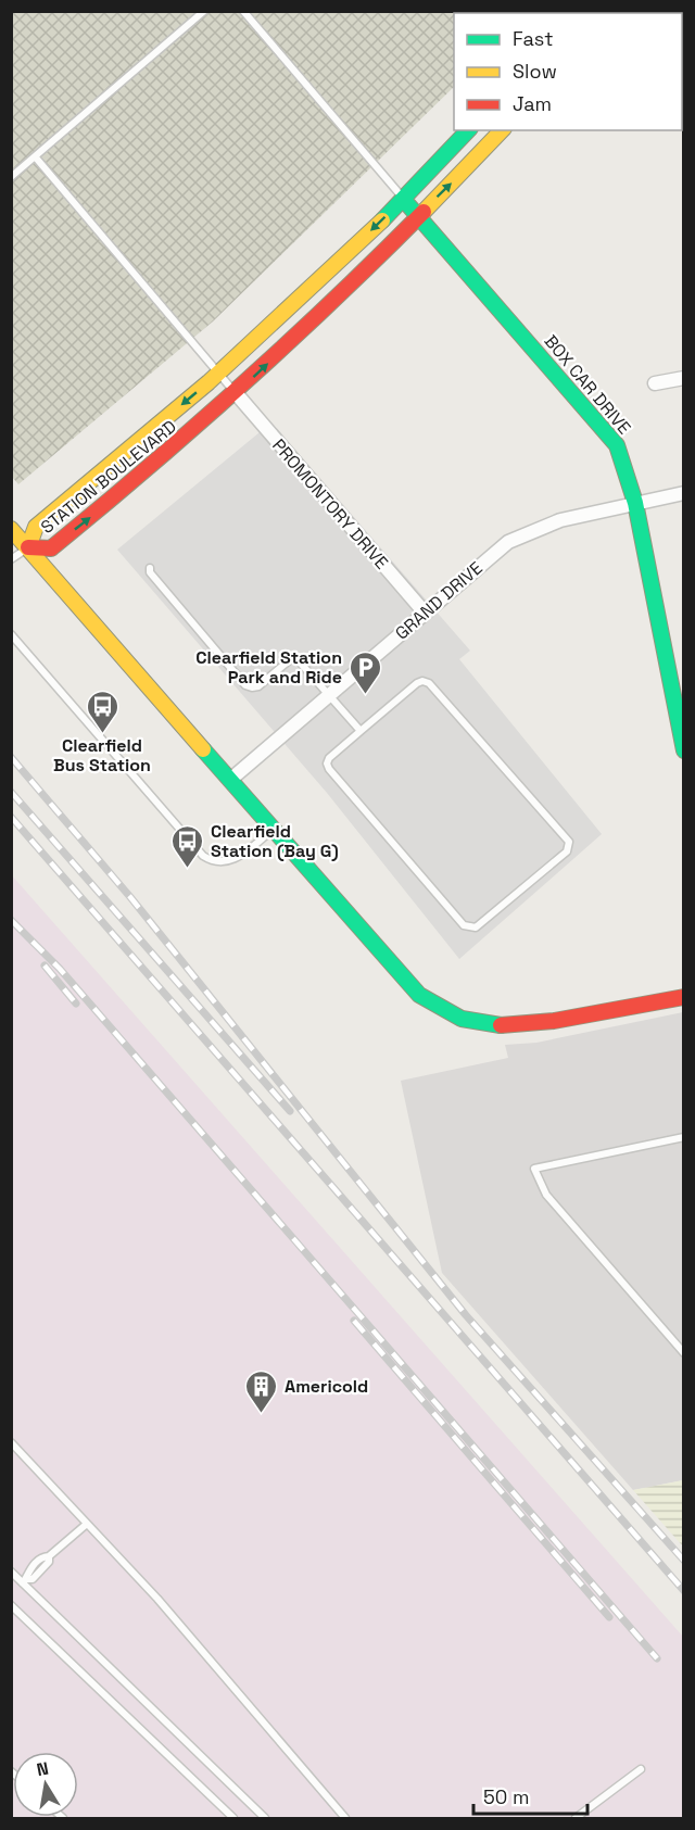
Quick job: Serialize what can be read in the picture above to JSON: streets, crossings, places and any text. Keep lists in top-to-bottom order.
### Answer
{
  "streets": {
    "street": [
      "BOX CAR DRIVE",
      "STATION BOULEVARD",
      "PROMONTORY DRIVE",
      "GRAND DRIVE"
    ]
  },
  "crossings": [
    ["BOX CAR DRIVE", "STATION BOULEVARD"],
    ["BOX CAR DRIVE", "GRAND DRIVE"],
    ["STATION BOULEVARD", "PROMONTORY DRIVE"],
    ["PROMONTORY DRIVE", "GRAND DRIVE"]
  ],
  "places": {
    "parking": ["Clearfield Station Park and Ride"],
    "bus stop": ["Clearfield Bus Station", "Clearfield Station (Bay G)"],
    "building": ["Americold"]
  },
  "legend": ["Fast", "Slow", "Jam"],
  "scale_bar": "50 m",
  "north": "top"
}
